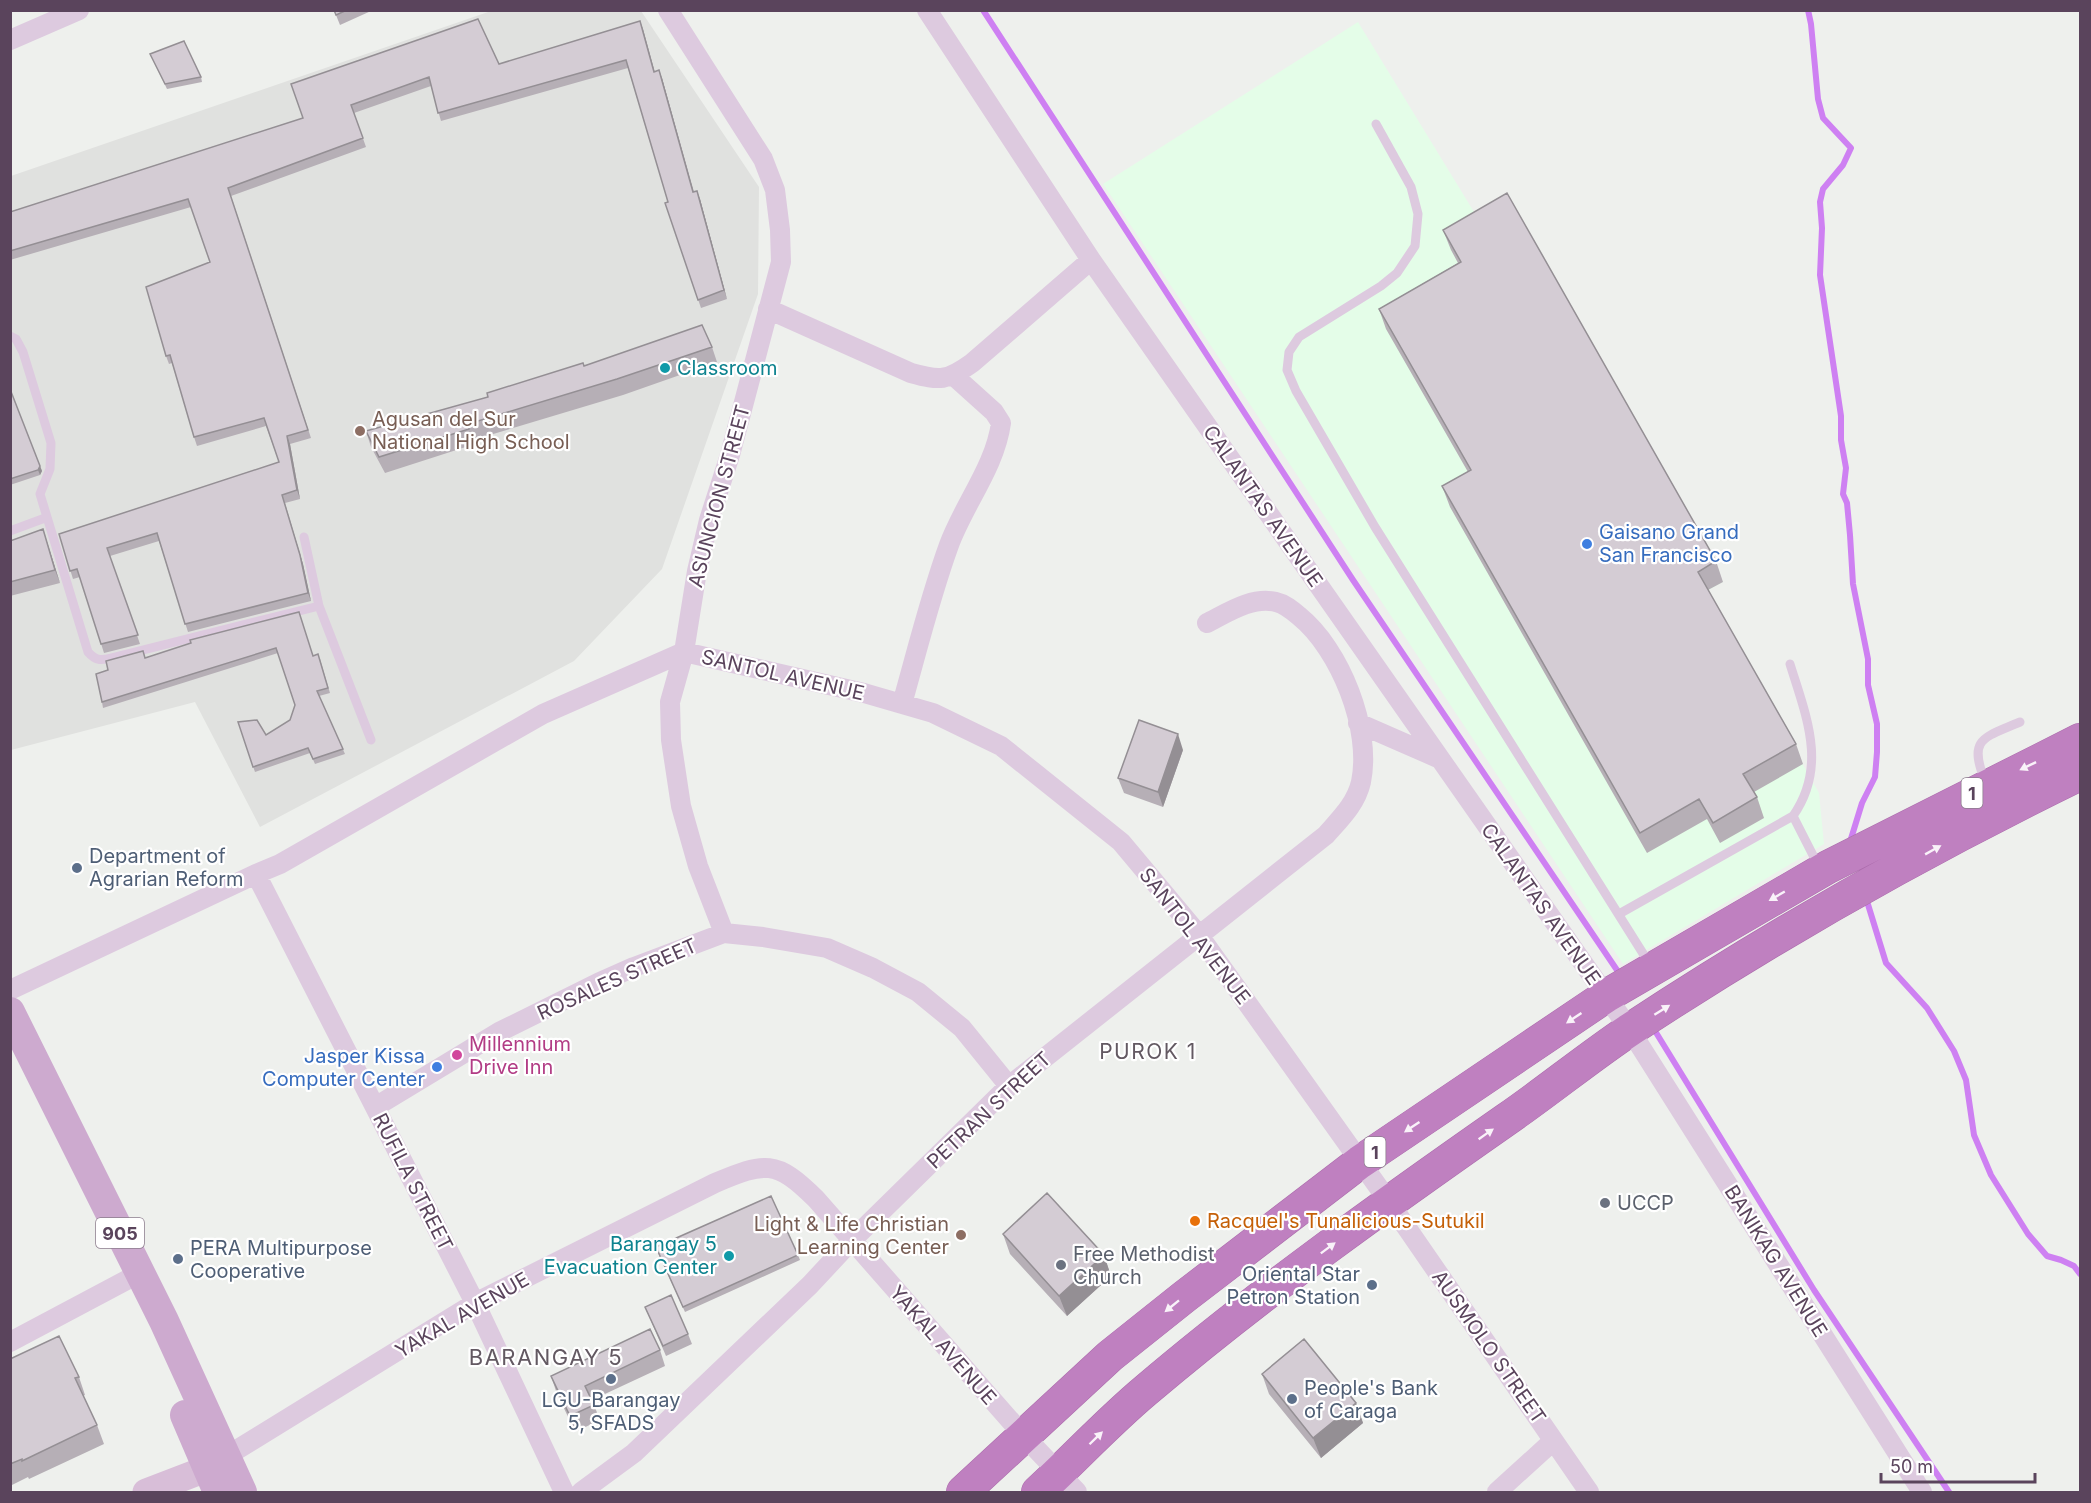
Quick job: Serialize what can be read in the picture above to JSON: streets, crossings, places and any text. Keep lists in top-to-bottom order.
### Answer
{
  "streets": {
    "highway": ["1"],
    "main road": ["905"],
    "street": [
      "ASUNCION STREET",
      "CALANTAS AVENUE",
      "SANTOL AVENUE",
      "ROSALES STREET",
      "PETRAN STREET",
      "RUFILA STREET",
      "BANIKAG AVENUE",
      "YAKAL AVENUE",
      "AUSMOLO STREET"
    ]
  },
  "crossings": [
    ["ASUNCION STREET", "SANTOL AVENUE"],
    ["ASUNCION STREET", "ROSALES STREET"],
    ["CALANTAS AVENUE", "1"],
    ["CALANTAS AVENUE", "BANIKAG AVENUE"],
    ["SANTOL AVENUE", "1"],
    ["SANTOL AVENUE", "PETRAN STREET"],
    ["SANTOL AVENUE", "RUFILA STREET"],
    ["SANTOL AVENUE", "AUSMOLO STREET"],
    ["1", "BANIKAG AVENUE"],
    ["1", "YAKAL AVENUE"],
    ["1", "AUSMOLO STREET"],
    ["ROSALES STREET", "PETRAN STREET"],
    ["ROSALES STREET", "RUFILA STREET"],
    ["PETRAN STREET", "YAKAL AVENUE"],
    ["RUFILA STREET", "YAKAL AVENUE"],
    ["905", "YAKAL AVENUE"]
  ],
  "districts": ["PUROK 1", "BARANGAY 5"],
  "places": [
    "Classroom",
    "Agusan del Sur National High School",
    "Gaisano Grand San Francisco",
    "Department of Agrarian Reform",
    "Millennium Drive Inn",
    "Jasper Kissa Computer Center",
    "UCCP",
    "Racquel's Tunalicious-Sutukil",
    "Light & Life Christian Learning Center",
    "Barangay 5 Evacuation Center",
    "PERA Multipurpose Cooperative",
    "Free Methodist Church",
    "Oriental Star Petron Station",
    "LGU-Barangay 5, SFADS",
    "People's Bank of Caraga"
  ],
  "scale_bar": "50 m"
}
